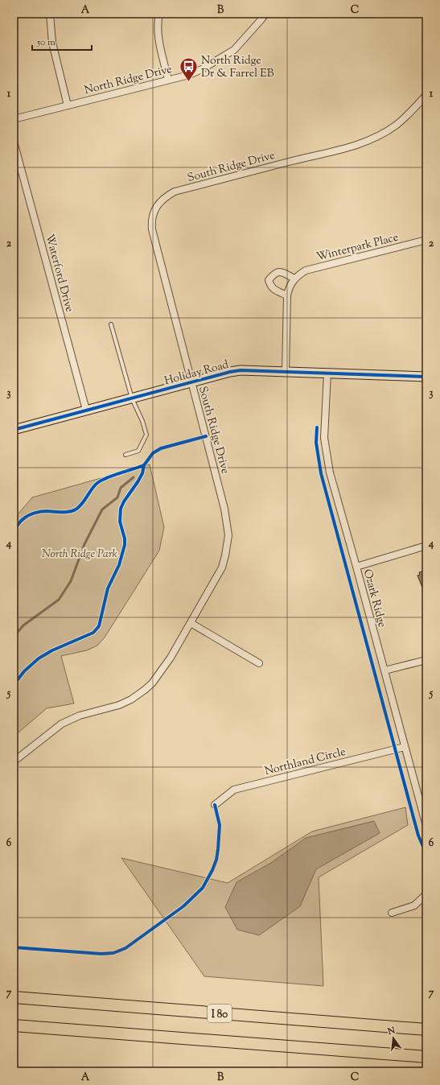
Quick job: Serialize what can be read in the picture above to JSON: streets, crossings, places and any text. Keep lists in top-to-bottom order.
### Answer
{
  "streets": {
    "highway": ["I 80"],
    "street": [
      "North Ridge Drive",
      "South Ridge Drive",
      "Winterpark Place",
      "Waterford Drive",
      "Holiday Road",
      "Ozark Ridge",
      "Northland Circle"
    ]
  },
  "crossings": [
    ["South Ridge Drive", "Holiday Road"],
    ["Waterford Drive", "Holiday Road"],
    ["Holiday Road", "Ozark Ridge"],
    ["Ozark Ridge", "Northland Circle"]
  ],
  "parks": ["North Ridge Park"],
  "places": {
    "bus stop": ["North Ridge Dr & Farrel EB"]
  },
  "scale_bar": "50 m",
  "north": "top",
  "grid": {
    "columns": ["A", "B", "C"],
    "rows": [
      "1",
      "2",
      "3",
      "4",
      "5",
      "6",
      "7"
    ]
  }
}
